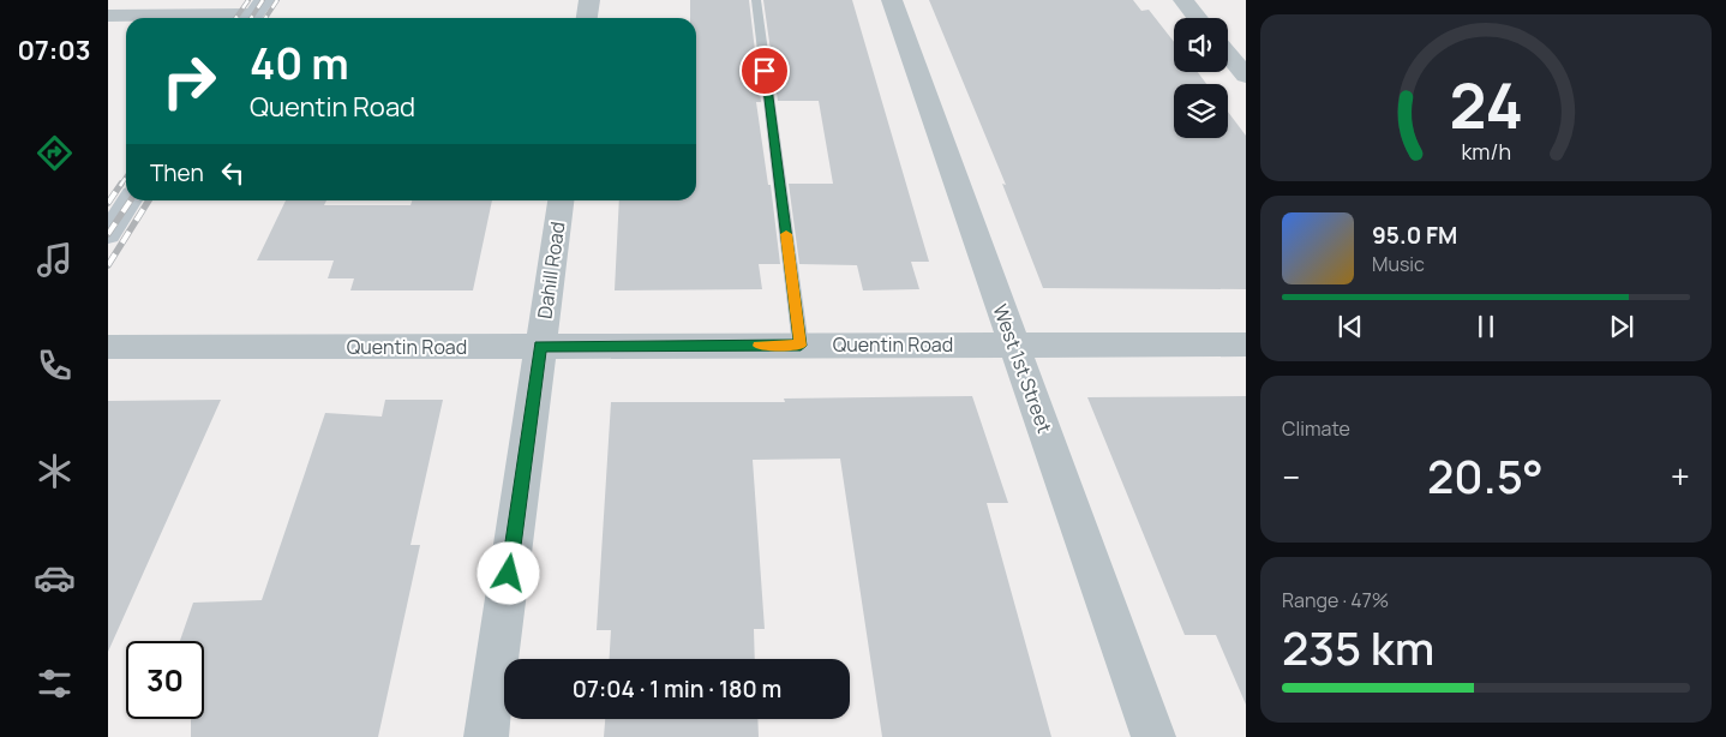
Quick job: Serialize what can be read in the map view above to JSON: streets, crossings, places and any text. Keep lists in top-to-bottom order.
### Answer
{
  "streets": {
    "street": ["Dahill Road", "Quentin Road", "West 1st Street"]
  },
  "crossings": [
    ["Dahill Road", "Quentin Road"],
    ["Quentin Road", "West 1st Street"]
  ],
  "page": {
    "tabs": "07:03",
    "turn": ["40 m", "Quentin Road"],
    "then": "Then",
    "song": ["95.0 FM", "Music"],
    "tile": [
      "Climate",
      ["Range · 47%", "235 km"]
    ],
    "heat": ["−", "20.5°", "+"],
    "limit": "30",
    "trip": "07:04 · 1 min · 180 m",
    "gauge": ["24", "km/h"]
  }
}
